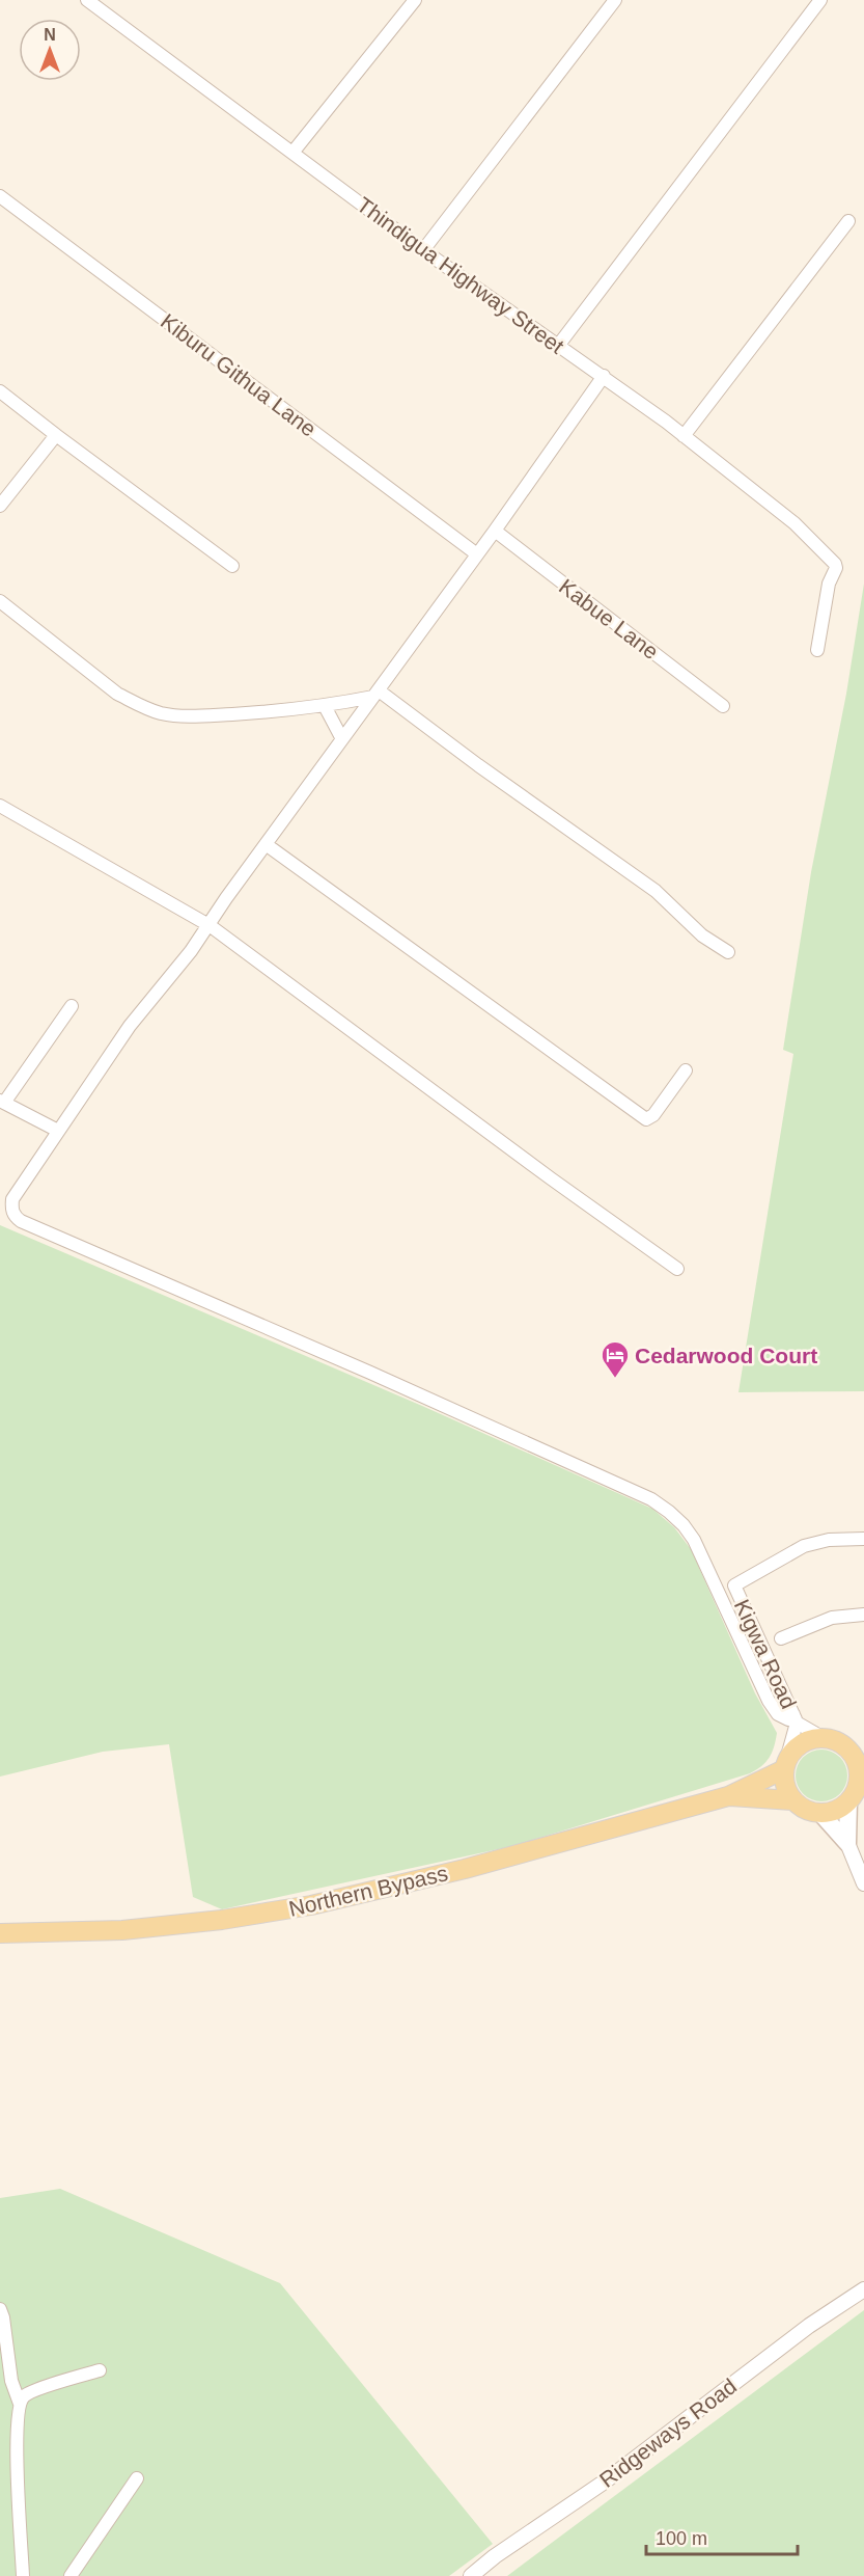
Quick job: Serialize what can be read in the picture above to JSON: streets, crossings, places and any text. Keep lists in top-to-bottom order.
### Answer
{
  "streets": {
    "main road": ["Northern Bypass"],
    "street": [
      "Thindigua Highway Street",
      "Kiburu Githua Lane",
      "Kabue Lane",
      "Kigwa Road",
      "Ridgeways Road"
    ]
  },
  "places": {
    "hotel": ["Cedarwood Court"]
  },
  "scale_bar": "100 m",
  "north": "top"
}
